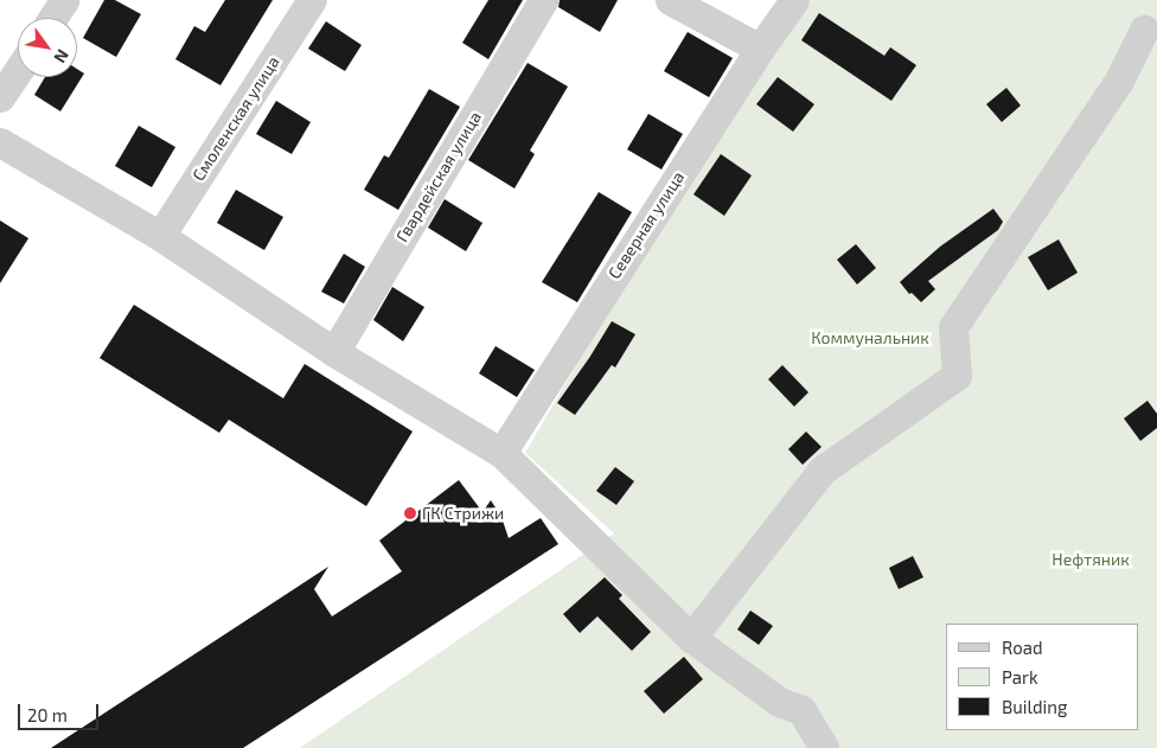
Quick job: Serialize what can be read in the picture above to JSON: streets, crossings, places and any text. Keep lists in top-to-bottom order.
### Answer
{
  "streets": {
    "street": ["Смоленская улица", "Гвардейская улица", "Северная улица"]
  },
  "parks": ["Коммунальник", "Нефтяник"],
  "places": ["ГК Стрижи"],
  "legend": ["Road", "Park", "Building"],
  "scale_bar": "20 m",
  "north": "bottom right"
}
